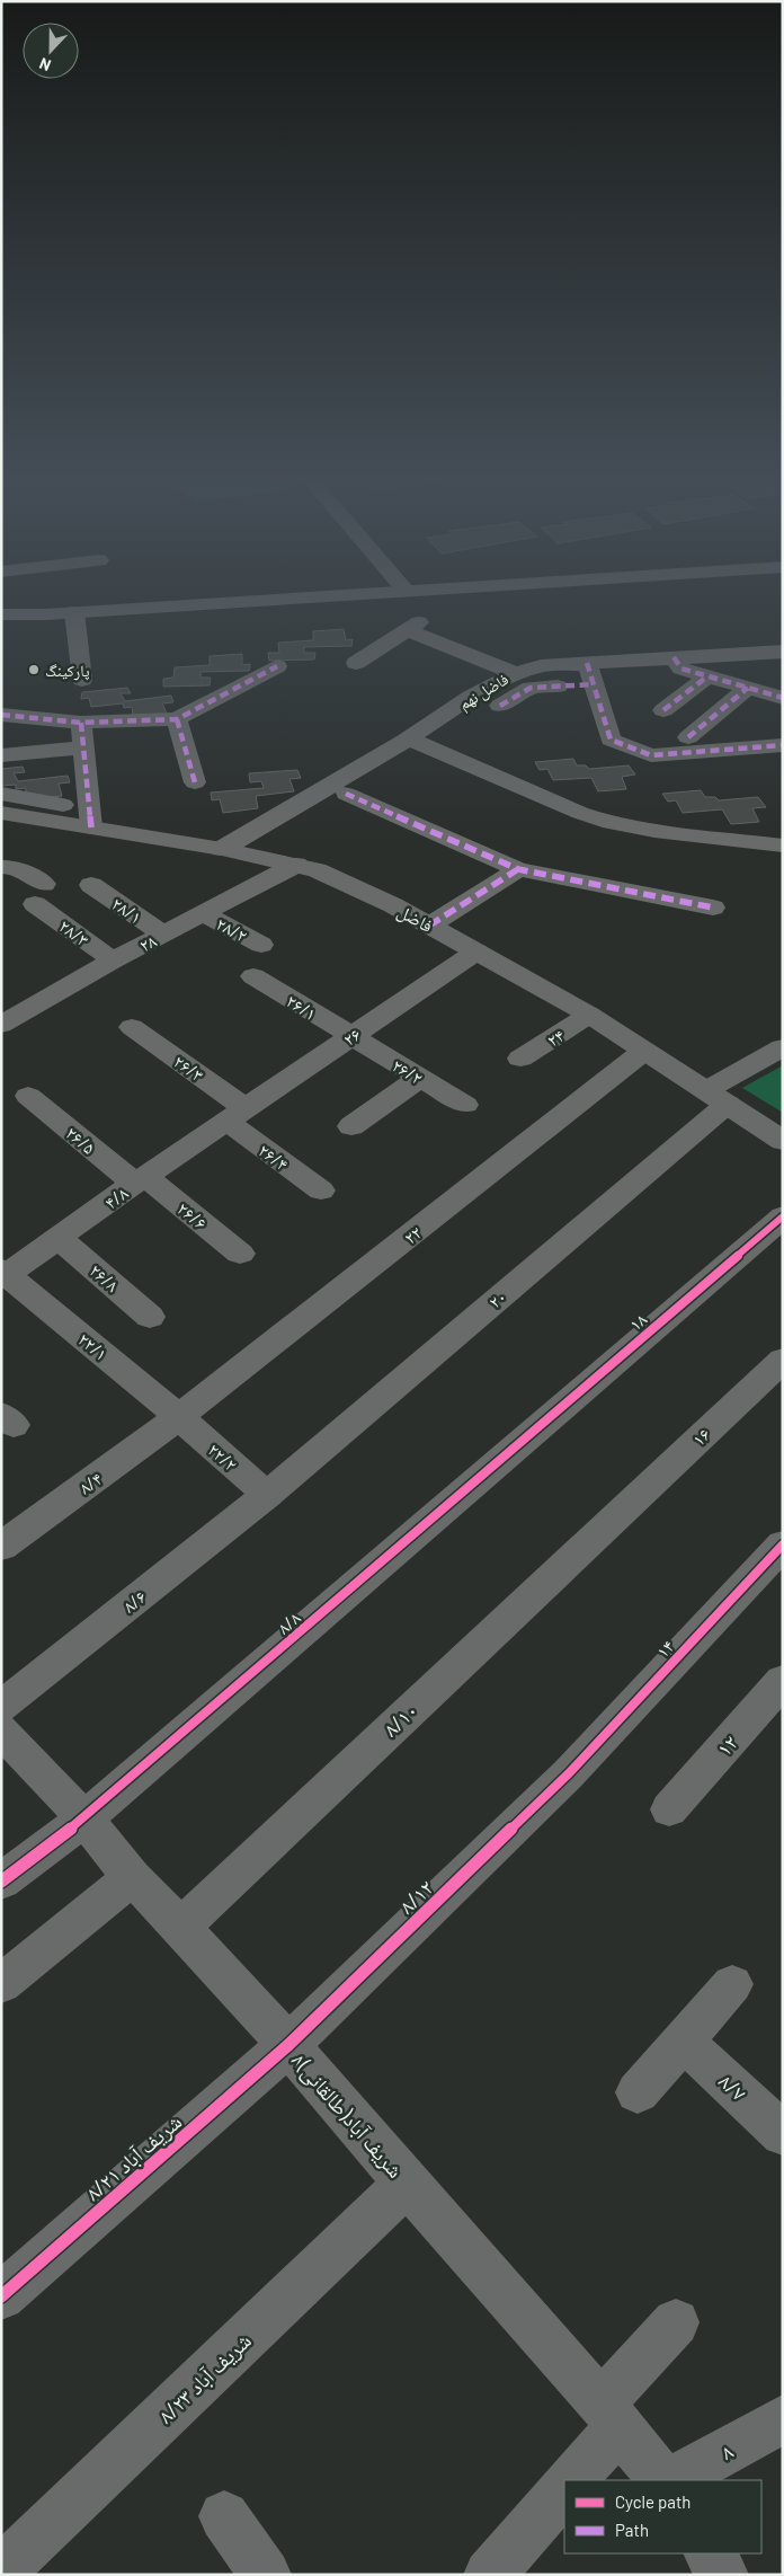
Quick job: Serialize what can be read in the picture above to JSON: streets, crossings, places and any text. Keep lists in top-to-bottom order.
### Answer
{
  "streets": {
    "street": [
      "فاضل نهم",
      "۲۸/۱",
      "فاضل",
      "۲۸/۲",
      "۲۸/۳",
      "۲۸",
      "۲۶/۱",
      "۲۶",
      "۲۴",
      "۲۶/۳",
      "۲۶/۲",
      "۲۶/۵",
      "۲۶/۴",
      "۴/۸",
      "۲۶/۶",
      "۲۲",
      "۲۶/۸",
      "۲۰",
      "۱۸",
      "۲۲/۱",
      "۱۶",
      "۲۲/۲",
      "۸/۴",
      "۸/۶",
      "۸/۸",
      "۱۴",
      "۸/۱۰",
      "۱۲",
      "۸/۱۲",
      "۸/۷",
      "۸شریف آباد(طالقانی)",
      "شریف آباد ۸/۲۱",
      "شریف آباد ۸/۲۳",
      "۸"
    ]
  },
  "crossings": [
    ["فاضل نهم", "فاضل"],
    ["۲۸/۱", "۲۸"],
    ["فاضل", "۲۸"],
    ["فاضل", "۲۶"],
    ["فاضل", "۲۴"],
    ["فاضل", "۲۲"],
    ["فاضل", "۲۰"],
    ["۲۸/۲", "۲۸"],
    ["۲۸/۳", "۲۸"],
    ["۲۶/۱", "۲۶"],
    ["۲۶/۱", "۲۶/۲"],
    ["۲۶", "۲۶/۳"],
    ["۲۶", "۲۶/۲"],
    ["۲۶", "۲۶/۴"],
    ["۲۶", "۴/۸"],
    ["۲۶/۳", "۲۶/۴"],
    ["۲۶/۳", "۴/۸"],
    ["۲۶/۵", "۴/۸"],
    ["۲۶/۵", "۲۶/۶"],
    ["۲۶/۴", "۴/۸"],
    ["۴/۸", "۲۶/۶"],
    ["۴/۸", "۲۶/۸"],
    ["۴/۸", "۲۲/۱"],
    ["۲۲", "۲۲/۱"],
    ["۲۲", "۲۲/۲"],
    ["۲۲", "۸/۴"],
    ["۲۰", "۲۲/۲"],
    ["۲۰", "۸/۶"],
    ["۱۸", "۸/۸"],
    ["۲۲/۱", "۲۲/۲"],
    ["۲۲/۱", "۸/۴"],
    ["۱۶", "۸/۱۰"],
    ["۲۲/۲", "۸/۴"],
    ["۲۲/۲", "۸/۶"],
    ["۸/۸", "۸شریف آباد(طالقانی)"],
    ["۱۴", "۸/۱۲"],
    ["۸/۱۰", "۸شریف آباد(طالقانی)"],
    ["۸/۱۲", "۸شریف آباد(طالقانی)"],
    ["۸/۱۲", "شریف آباد ۸/۲۱"],
    ["۸شریف آباد(طالقانی)", "شریف آباد ۸/۲۱"],
    ["۸شریف آباد(طالقانی)", "شریف آباد ۸/۲۳"]
  ],
  "places": ["پارکینگ"],
  "legend": ["Cycle path", "Path"],
  "north": "bottom"
}
